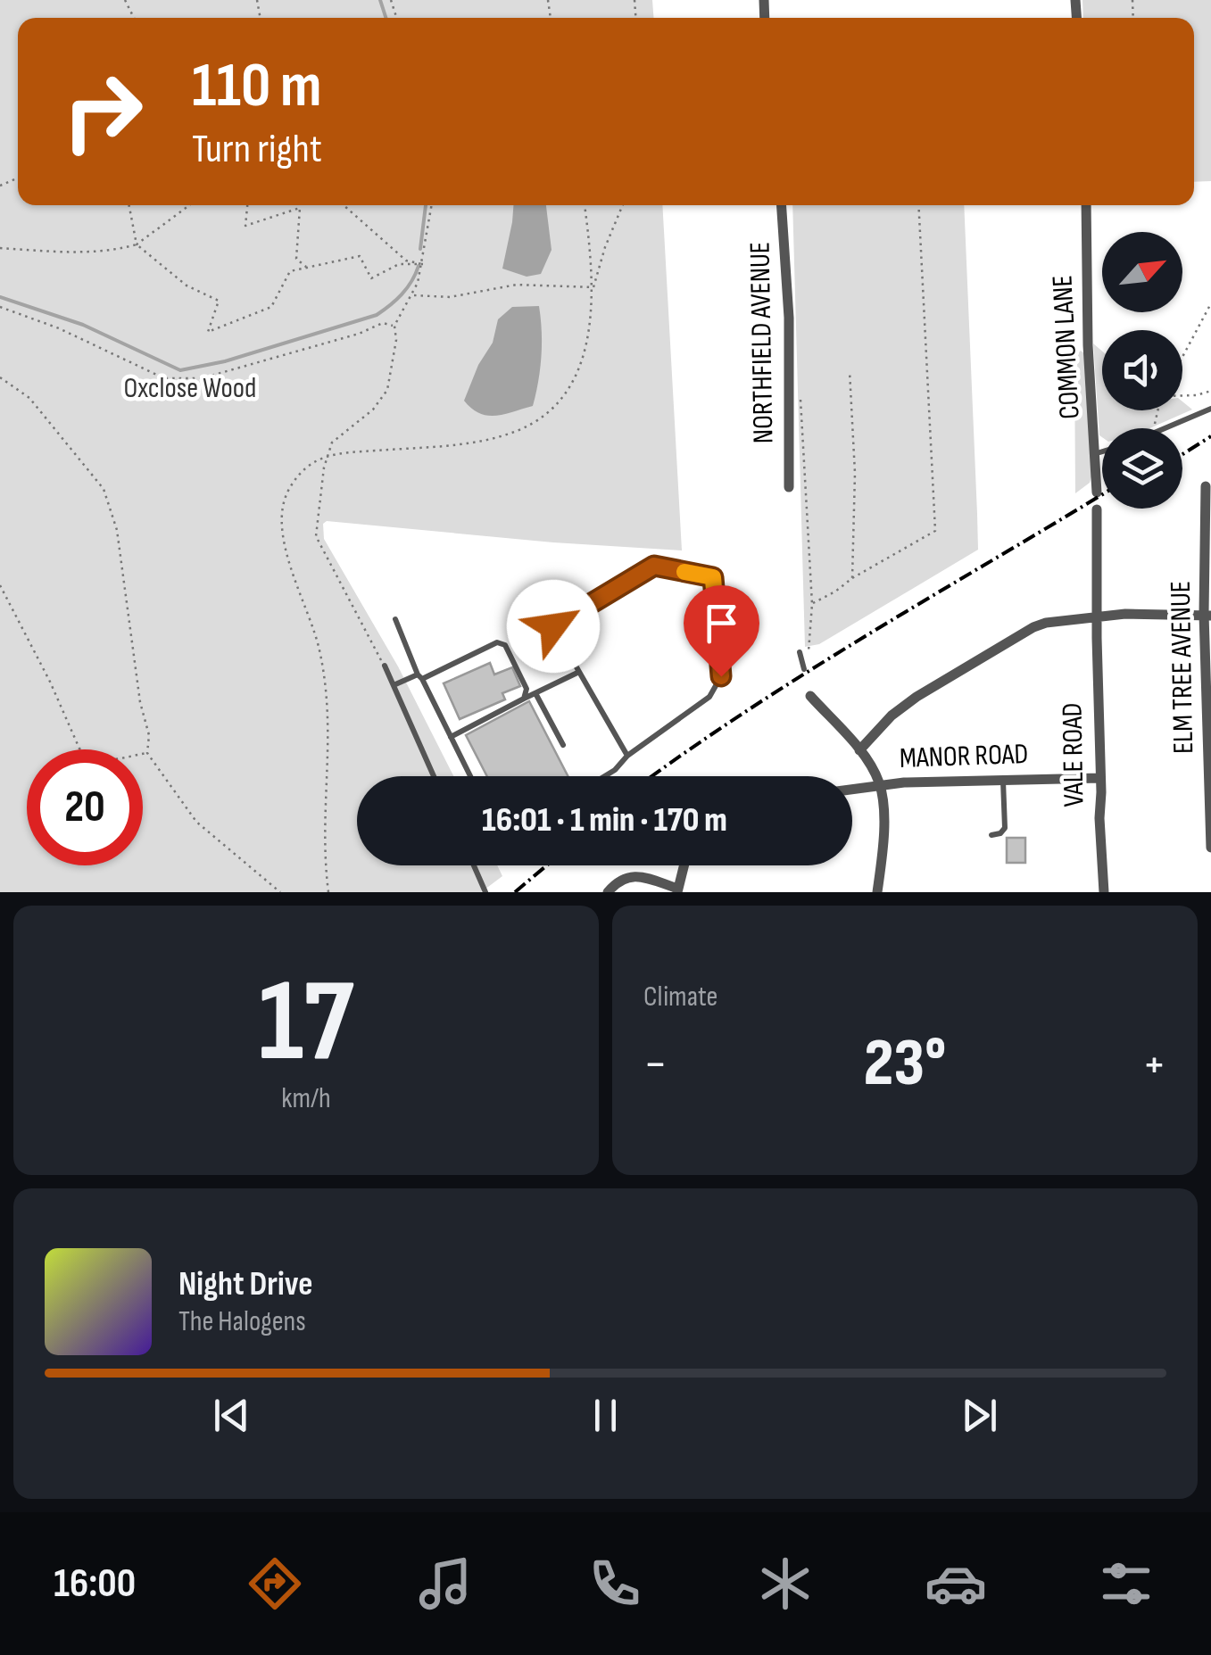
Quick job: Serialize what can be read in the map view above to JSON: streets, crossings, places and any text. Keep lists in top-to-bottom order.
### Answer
{
  "streets": {
    "street": [
      "NORTHFIELD AVENUE",
      "COMMON LANE",
      "ELM TREE AVENUE",
      "VALE ROAD",
      "MANOR ROAD"
    ]
  },
  "crossings": [
    ["VALE ROAD", "MANOR ROAD"]
  ],
  "parks": ["Oxclose Wood"],
  "north": "top right",
  "page": {
    "turn": ["110 m", "Turn right"],
    "limit": "20",
    "trip": "16:01 · 1 min · 170 m",
    "tile": [
      ["17", "km/h"],
      "Climate"
    ],
    "heat": ["−", "23°", "+"],
    "song": ["Night Drive", "The Halogens"],
    "tabs": "16:00"
  }
}
